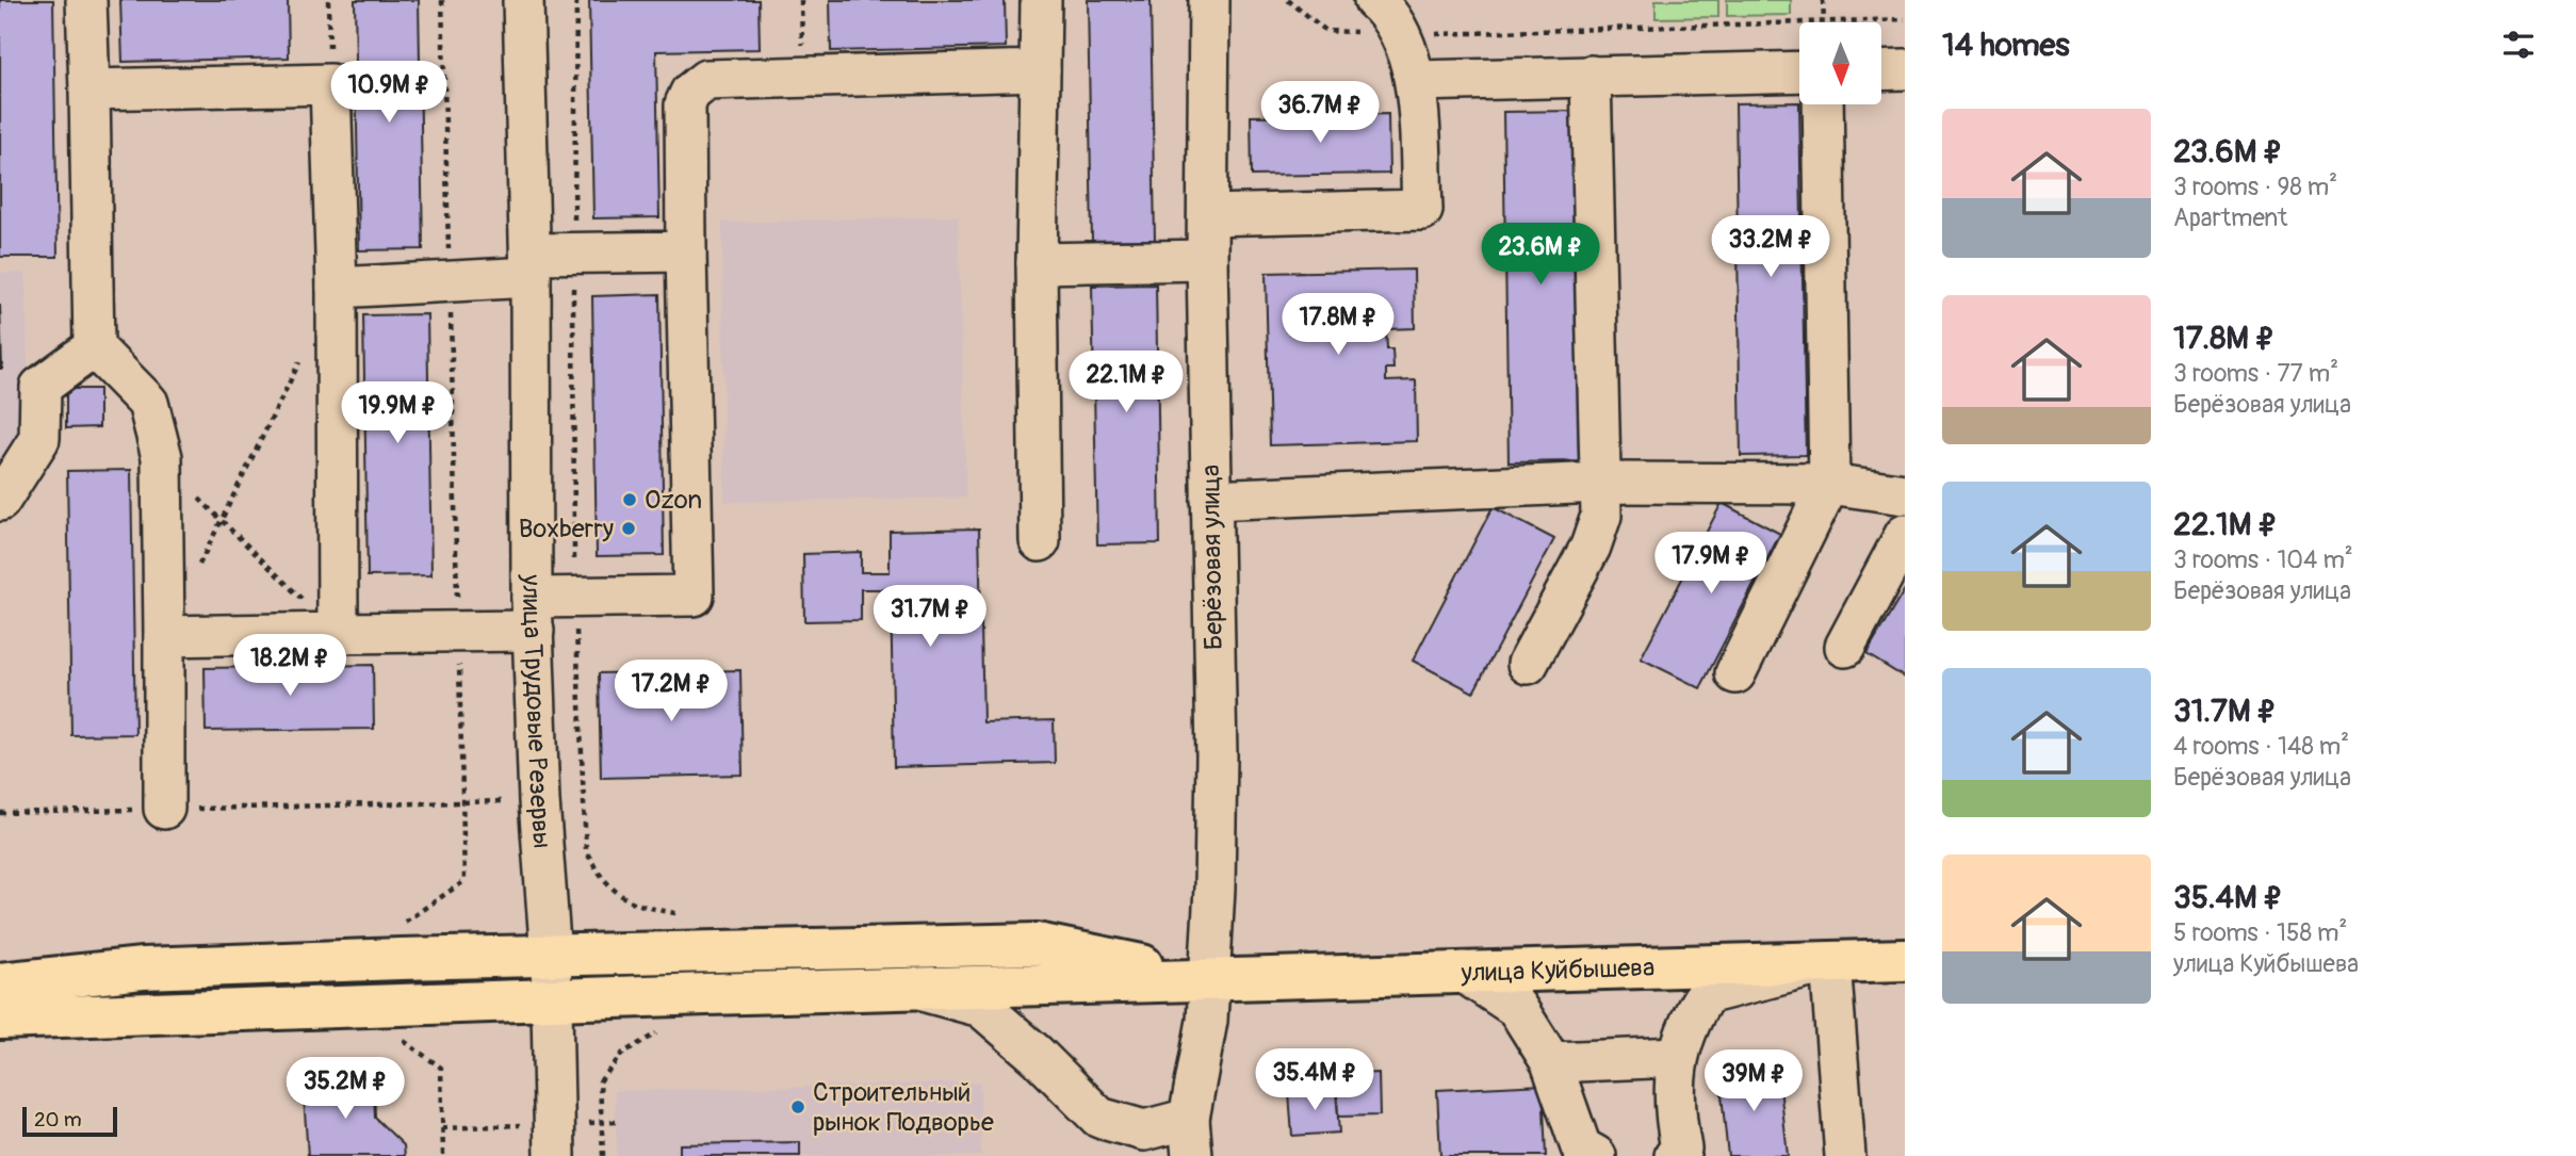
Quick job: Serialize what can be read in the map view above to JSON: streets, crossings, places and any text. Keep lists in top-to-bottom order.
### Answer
{
  "streets": {
    "main road": ["улица Куйбышева"],
    "street": ["Берёзовая улица", "улица Трудовые Резервы"]
  },
  "crossings": [
    ["Берёзовая улица", "улица Куйбышева"]
  ],
  "places": ["Ozon", "Boxberry", "Строительный рынок Подворье"],
  "scale_bar": "20 m",
  "north": "bottom",
  "page": {
    "heading": "14 homes",
    "price": [
      "10.9M ₽",
      "36.7M ₽",
      "33.2M ₽",
      "23.6M ₽",
      "17.8M ₽",
      "22.1M ₽",
      "19.9M ₽",
      "17.9M ₽",
      "31.7M ₽",
      "18.2M ₽",
      "17.2M ₽",
      "35.4M ₽",
      "39M ₽",
      "35.2M ₽"
    ],
    "list": [
      {
        "name": "23.6M ₽",
        "note": "3 rooms · 98 m² · Apartment"
      },
      {
        "name": "17.8M ₽",
        "note": "3 rooms · 77 m² · Берёзовая улица"
      },
      {
        "name": "22.1M ₽",
        "note": "3 rooms · 104 m² · Берёзовая улица"
      },
      {
        "name": "31.7M ₽",
        "note": "4 rooms · 148 m² · Берёзовая улица"
      },
      {
        "name": "35.4M ₽",
        "note": "5 rooms · 158 m² · улица Куйбышева"
      }
    ],
    "scale": "20 m"
  }
}
